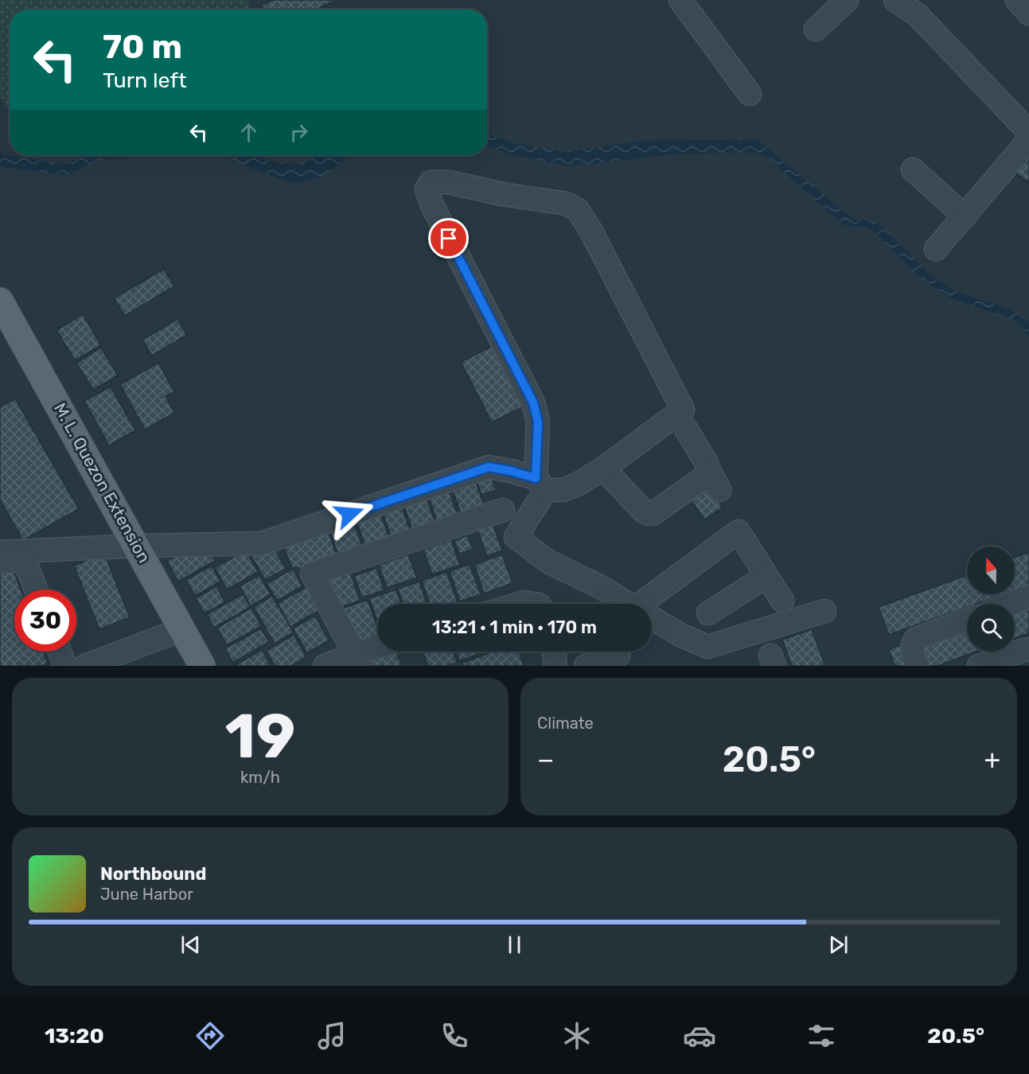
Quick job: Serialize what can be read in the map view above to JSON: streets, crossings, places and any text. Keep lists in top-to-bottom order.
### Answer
{
  "streets": {
    "main road": ["M. L. Quezon Extension"]
  },
  "north": "top",
  "page": {
    "turn": ["70 m", "Turn left"],
    "limit": "30",
    "trip": "13:21 · 1 min · 170 m",
    "tile": [
      ["19", "km/h"],
      "Climate"
    ],
    "heat": ["−", "20.5°", "+"],
    "song": ["Northbound", "June Harbor"],
    "tabs": ["13:20", "20.5°"]
  }
}
